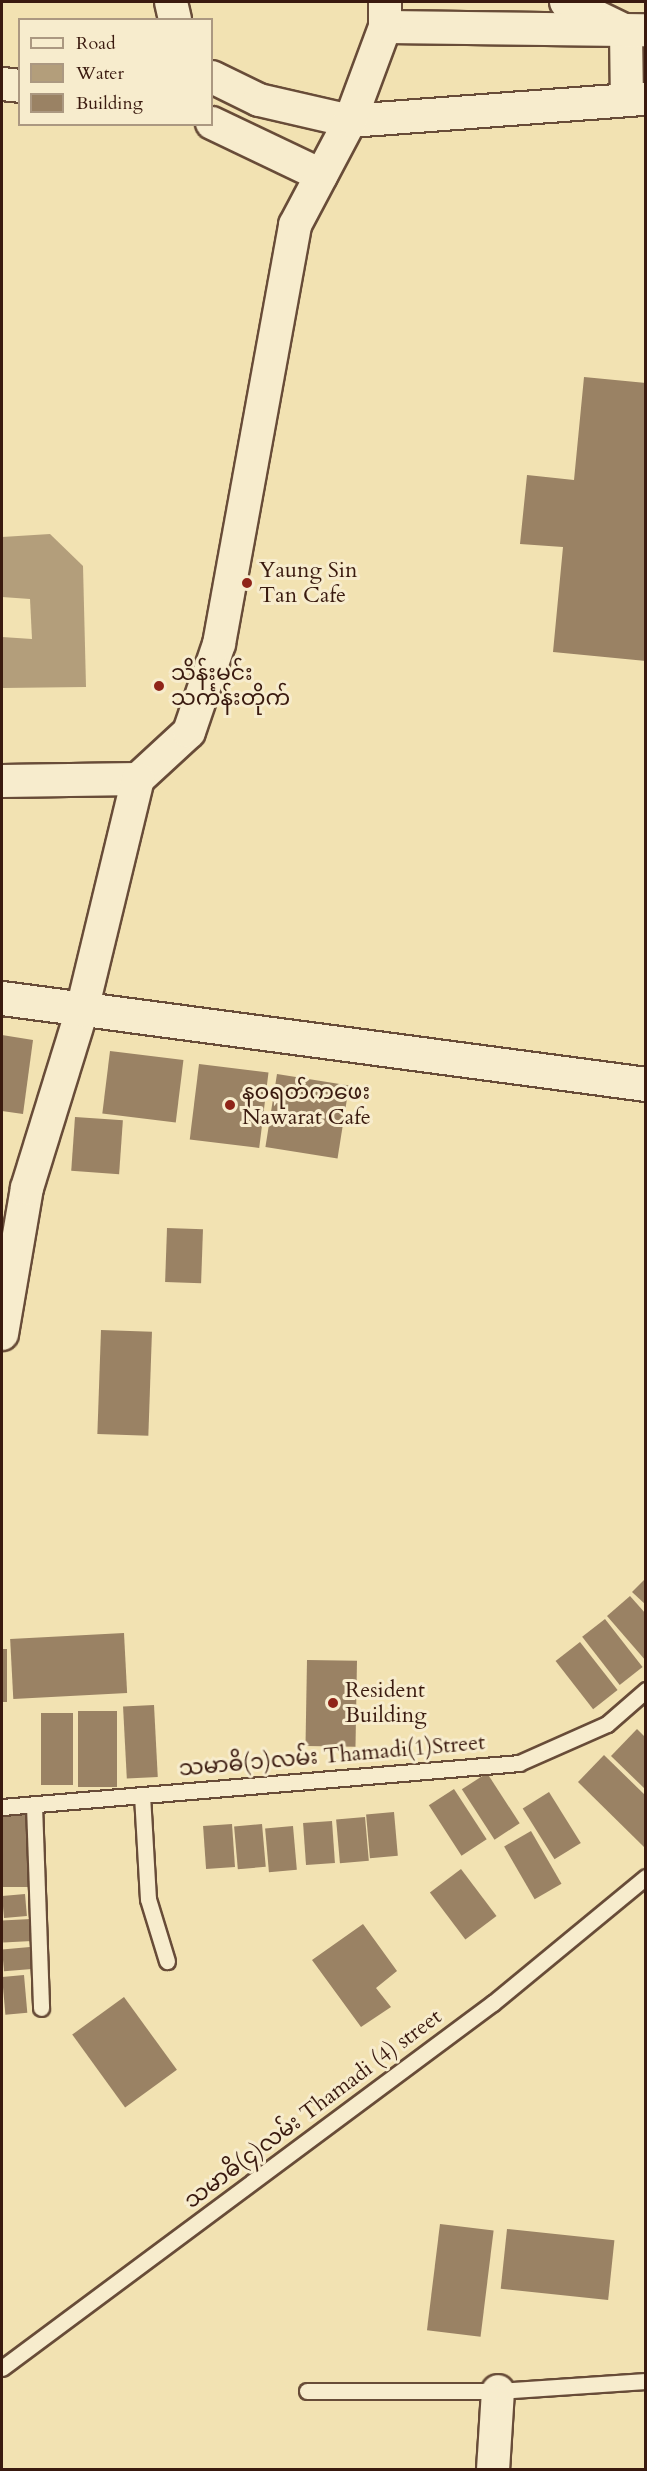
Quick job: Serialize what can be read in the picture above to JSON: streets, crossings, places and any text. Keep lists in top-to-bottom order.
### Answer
{
  "streets": {
    "lane": ["သမာဓိ(၁)လမ်း Thamadi(1)Street", "သမာဓိ(၄)လမ်း Thamadi (4) street"]
  },
  "places": [
    "Yaung Sin Tan Cafe",
    "သိန်းမင်း သင်္ကန်းတိုက်",
    "နဝရတ်ကဖေး Nawarat Cafe",
    "Resident Building"
  ],
  "legend": ["Road", "Water", "Building"]
}
